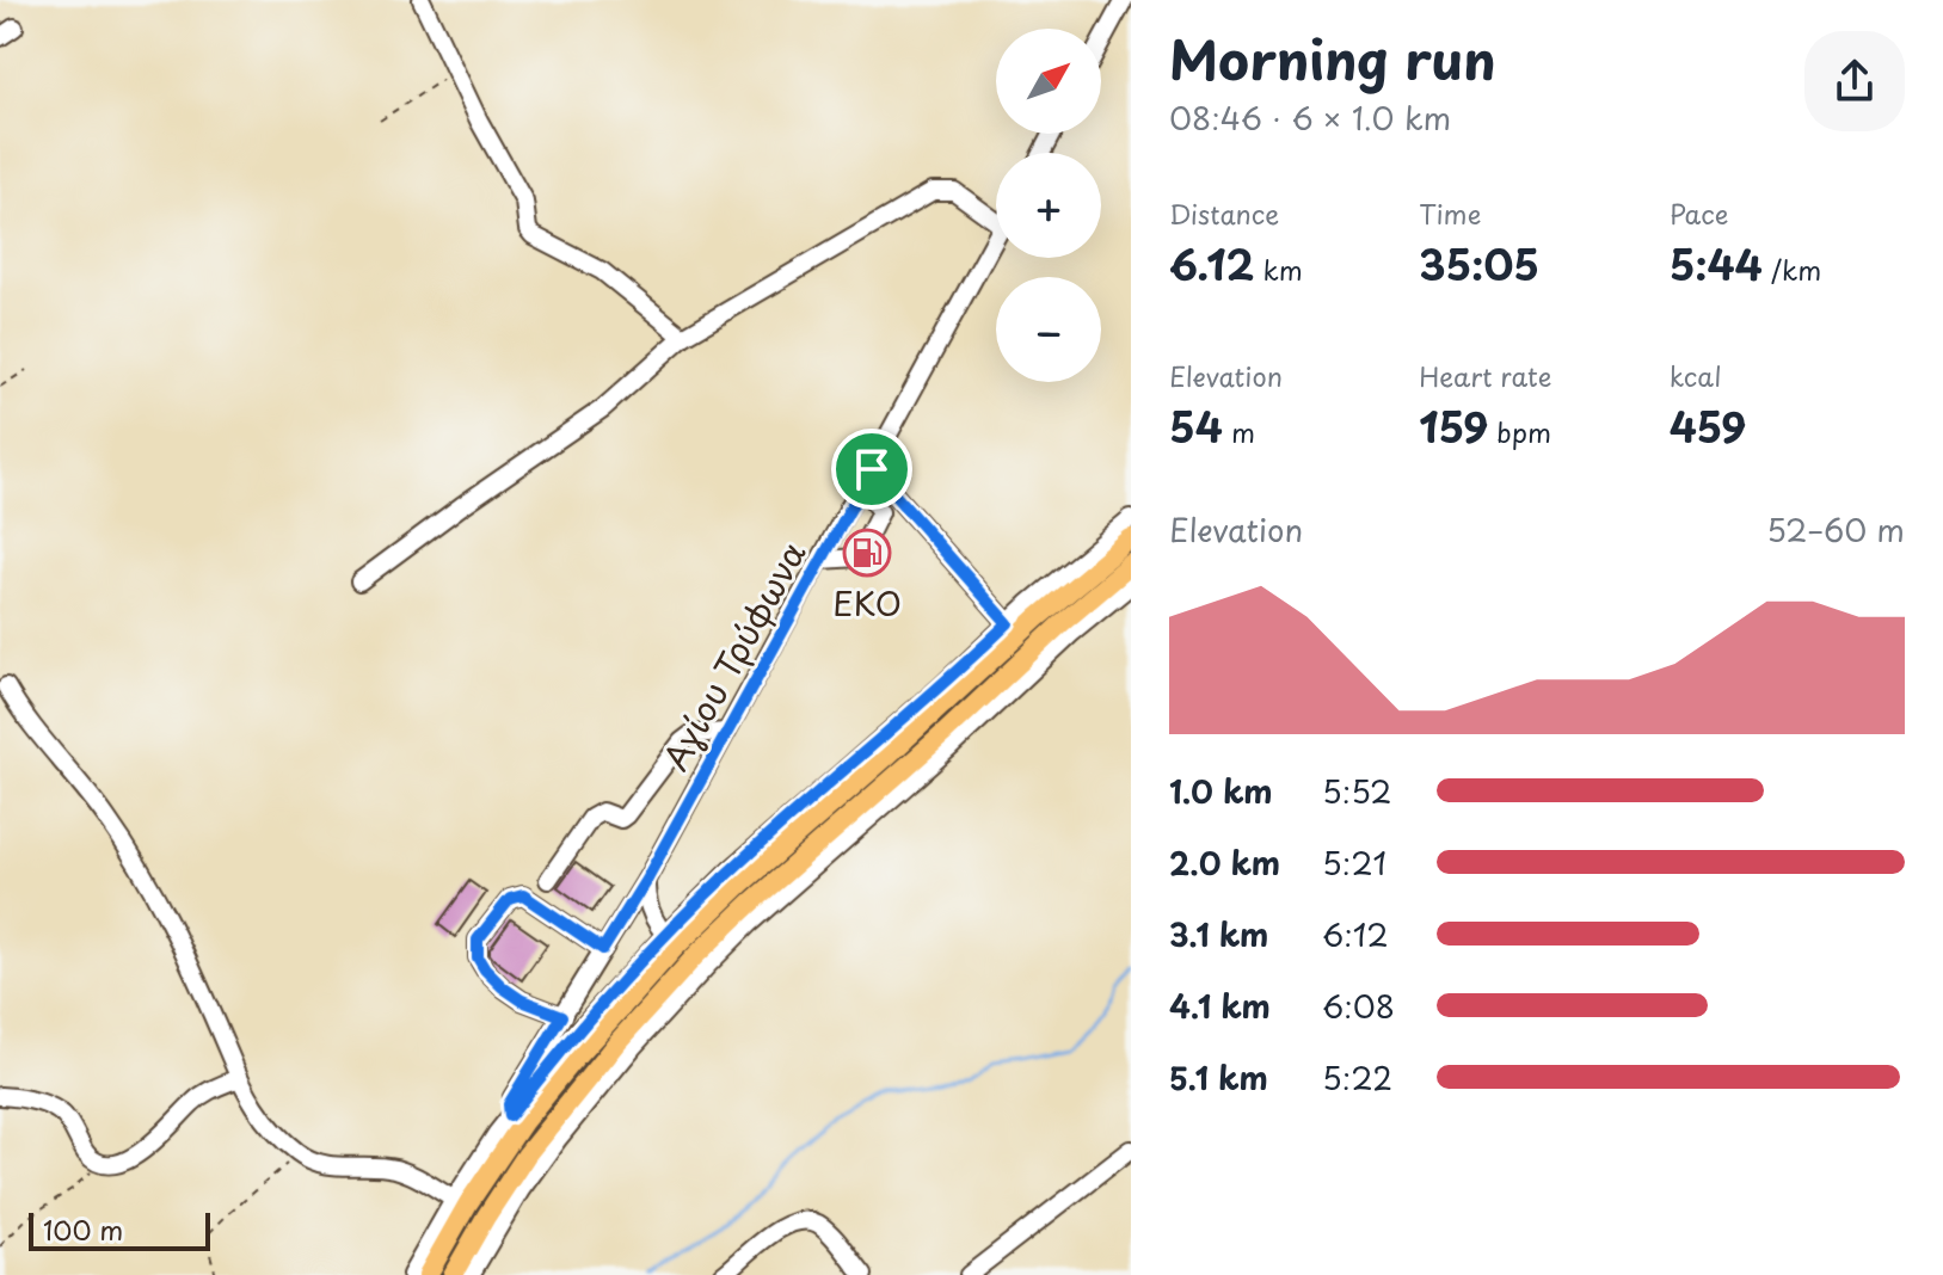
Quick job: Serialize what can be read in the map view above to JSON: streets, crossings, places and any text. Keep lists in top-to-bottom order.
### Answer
{
  "streets": {
    "street": ["Αγίου Τρύφωνα"]
  },
  "places": {
    "fuel station": ["EKO"]
  },
  "scale_bar": "100 m",
  "north": "top right",
  "page": {
    "heading": ["Morning run", "08:46 · 6 × 1.0 km"],
    "map_buttons": ["+", "−"],
    "stats": [
      ["Distance", "6.12 km"],
      ["Time", "35:05"],
      ["Pace", "5:44 /km"],
      ["Elevation", "54 m"],
      ["Heart rate", "159 bpm"],
      ["kcal", "459"]
    ],
    "chart": ["Elevation", "52–60 m"],
    "list": [
      {
        "name": "1.0 km",
        "note": "5:52"
      },
      {
        "name": "2.0 km",
        "note": "5:21"
      },
      {
        "name": "3.1 km",
        "note": "6:12"
      },
      {
        "name": "4.1 km",
        "note": "6:08"
      },
      {
        "name": "5.1 km",
        "note": "5:22"
      }
    ],
    "scale": "100 m"
  }
}
